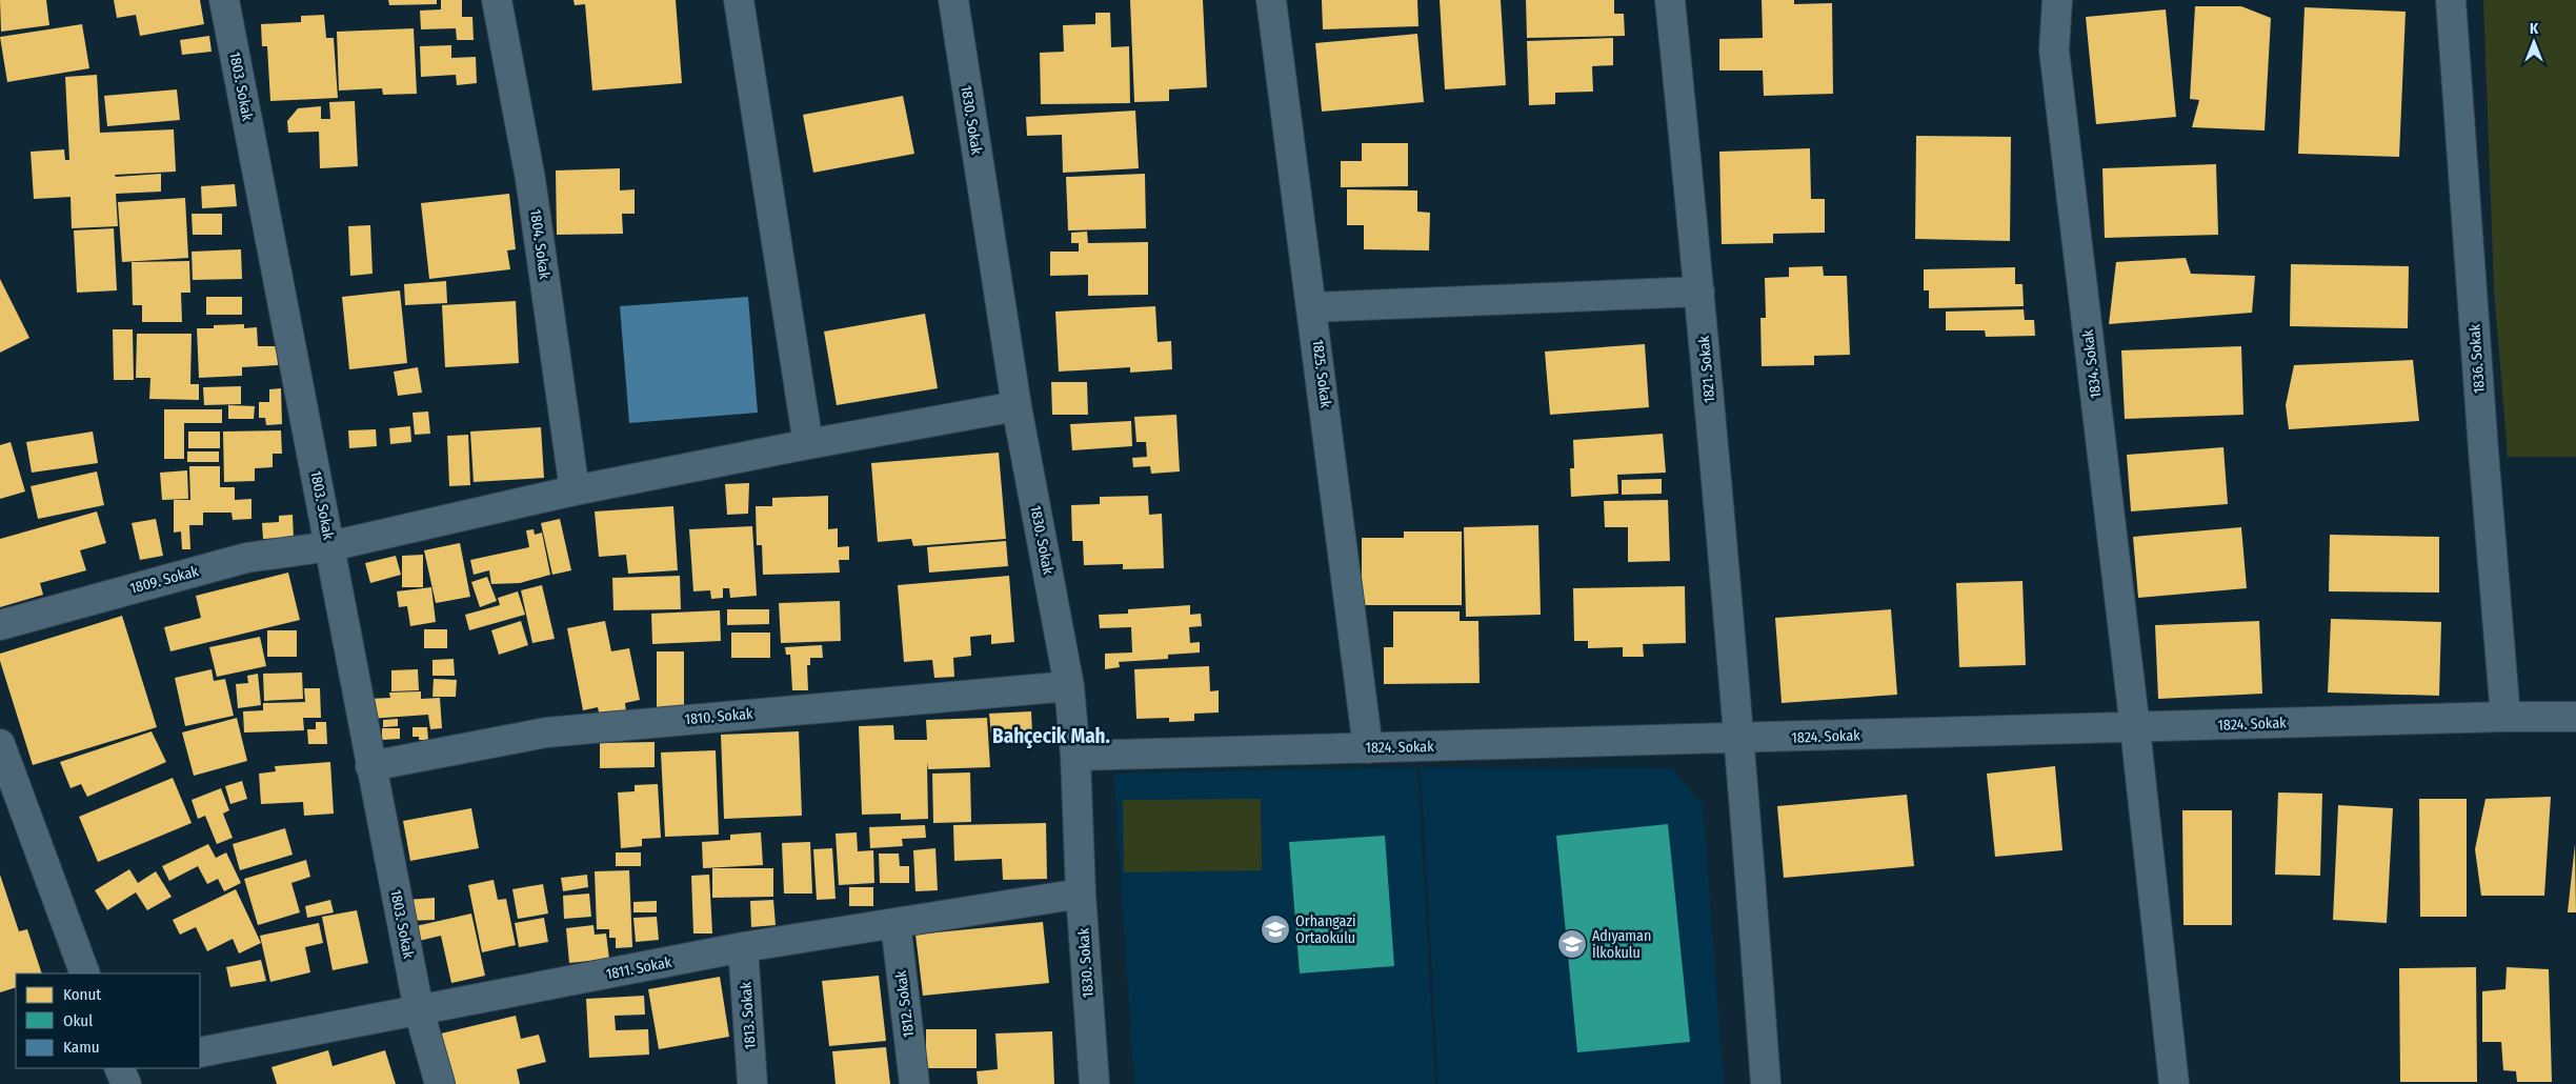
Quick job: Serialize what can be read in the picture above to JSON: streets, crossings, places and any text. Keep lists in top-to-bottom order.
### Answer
{
  "streets": {
    "street": [
      "1803. Sokak",
      "1830. Sokak",
      "1804. Sokak",
      "1836. Sokak",
      "1834. Sokak",
      "1821. Sokak",
      "1825. Sokak",
      "1809. Sokak",
      "1810. Sokak",
      "1824. Sokak",
      "1811. Sokak",
      "1812. Sokak",
      "1813. Sokak"
    ]
  },
  "crossings": [
    ["1803. Sokak", "1809. Sokak"],
    ["1803. Sokak", "1810. Sokak"],
    ["1803. Sokak", "1811. Sokak"],
    ["1830. Sokak", "1809. Sokak"],
    ["1830. Sokak", "1810. Sokak"],
    ["1830. Sokak", "1824. Sokak"],
    ["1830. Sokak", "1811. Sokak"],
    ["1804. Sokak", "1809. Sokak"],
    ["1836. Sokak", "1824. Sokak"],
    ["1834. Sokak", "1824. Sokak"],
    ["1821. Sokak", "1824. Sokak"],
    ["1825. Sokak", "1824. Sokak"],
    ["1811. Sokak", "1812. Sokak"],
    ["1811. Sokak", "1813. Sokak"]
  ],
  "districts": ["Bahçecik Mah."],
  "places": {
    "school or university": ["Orhangazi Ortaokulu", "Adıyaman İlkokulu"]
  },
  "legend": ["Konut", "Okul", "Kamu"],
  "north": "top"
}
